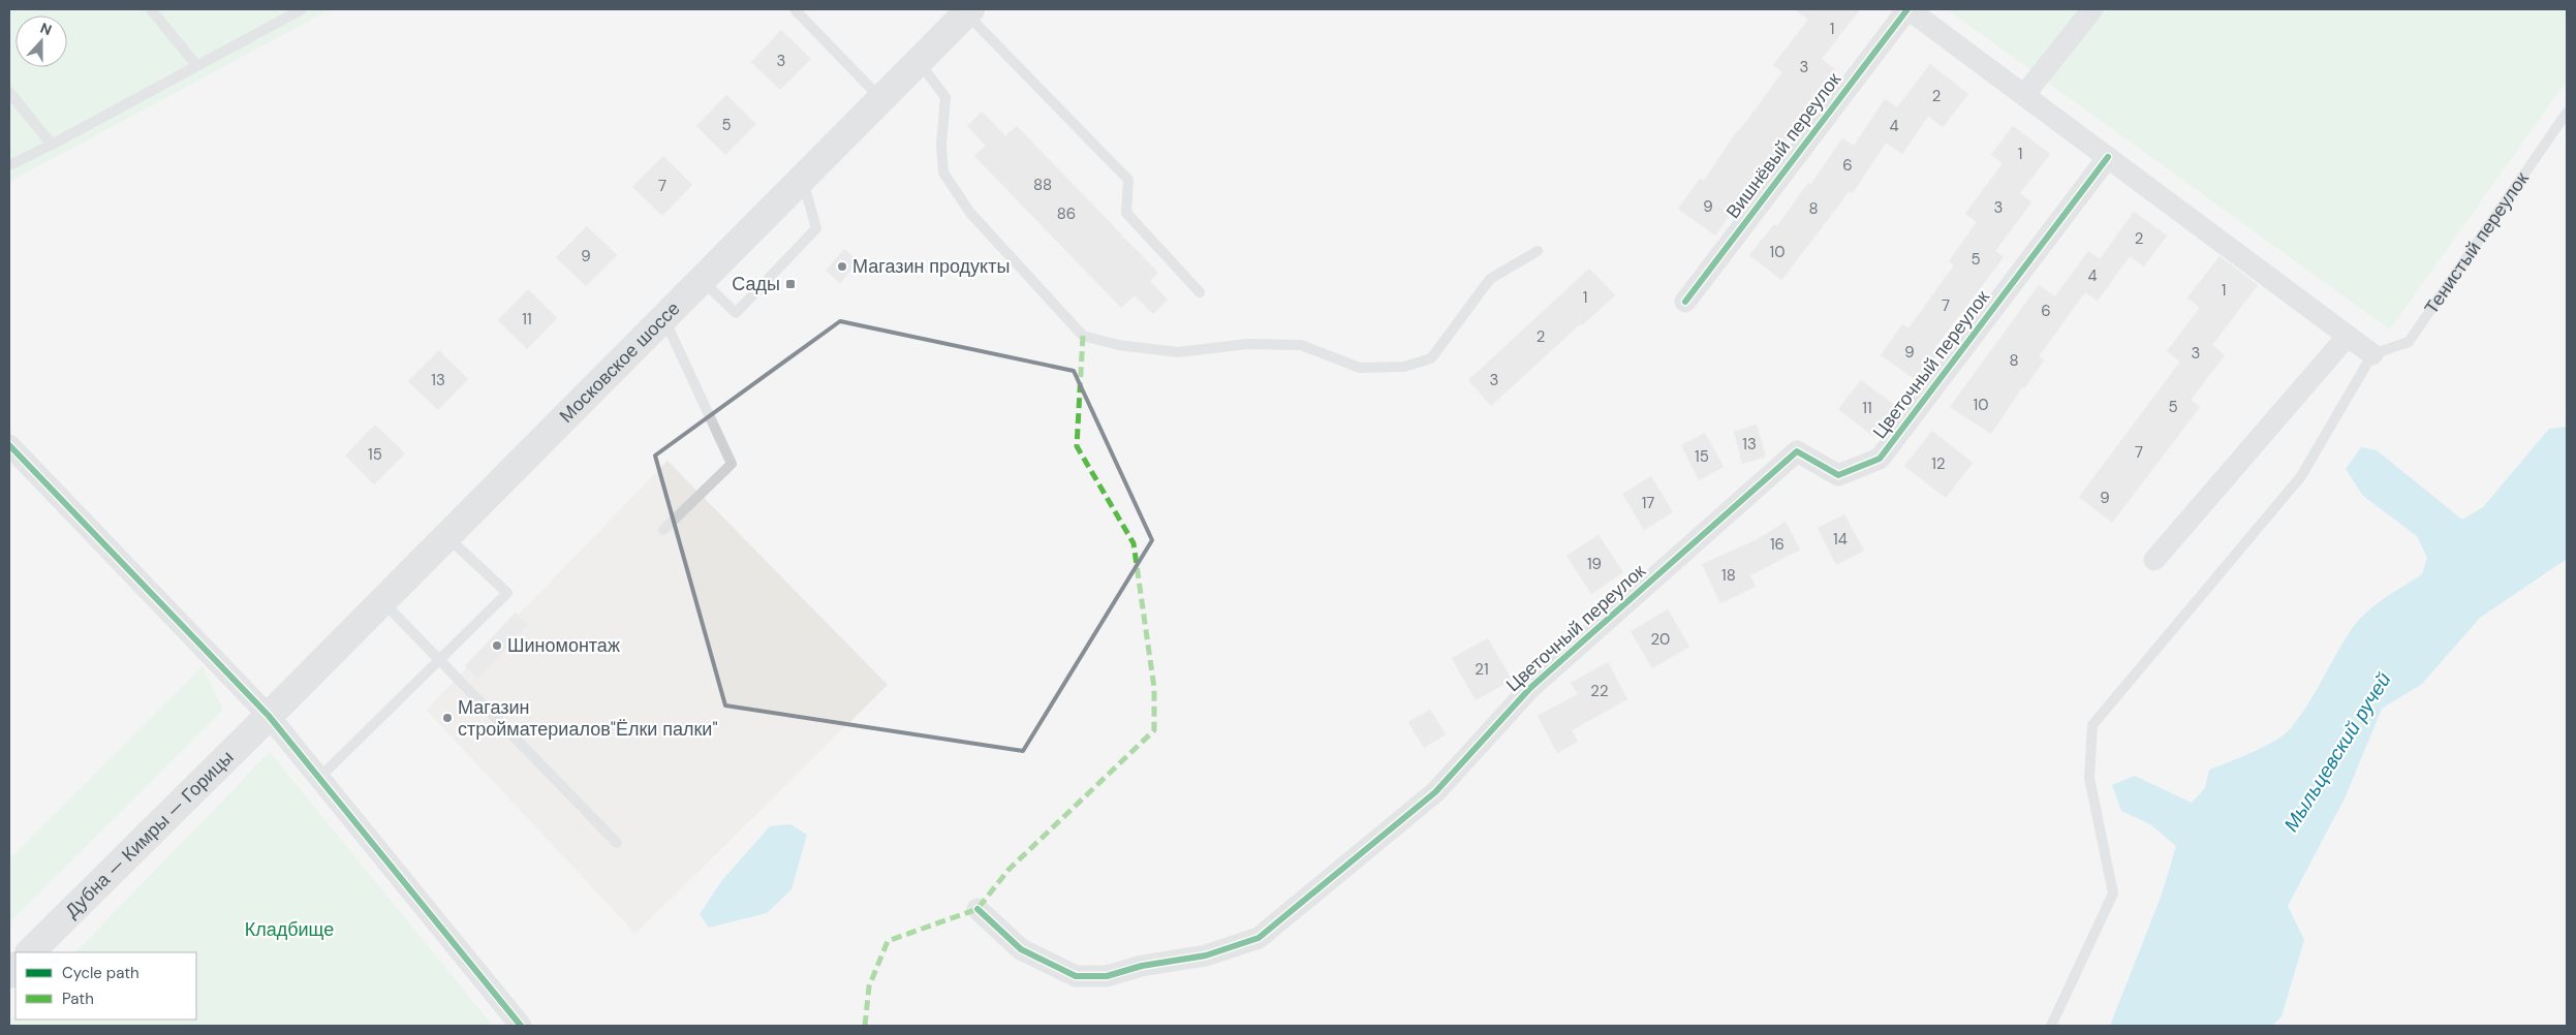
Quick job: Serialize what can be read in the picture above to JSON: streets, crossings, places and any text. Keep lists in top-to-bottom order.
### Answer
{
  "streets": {
    "main road": ["Московское шоссе", "Дубна — Кимры — Горицы"],
    "street": ["Вишнёвый переулок", "Цветочный переулок"],
    "lane": ["Тенистый переулок"]
  },
  "crossings": [
    ["Московское шоссе", "Дубна — Кимры — Горицы"]
  ],
  "water": ["Мыльцевский ручей"],
  "parks": ["Кладбище"],
  "places": {
    "other": ["Магазин продукты", "Шиномонтаж", "Магазин стройматериалов\"Ёлки палки\""],
    "transit": ["Сады"]
  },
  "house_numbers": [
    "1",
    "3",
    "3",
    "2",
    "5",
    "4",
    "1",
    "6",
    "88",
    "7",
    "9",
    "3",
    "8",
    "86",
    "2",
    "10",
    "9",
    "5",
    "4",
    "1",
    "1",
    "7",
    "6",
    "11",
    "2",
    "9",
    "3",
    "8",
    "13",
    "3",
    "10",
    "5",
    "11",
    "13",
    "7",
    "15",
    "15",
    "12",
    "9",
    "17",
    "14",
    "16",
    "19",
    "18",
    "20",
    "21",
    "22"
  ],
  "legend": ["Cycle path", "Path"],
  "north": "top"
}
